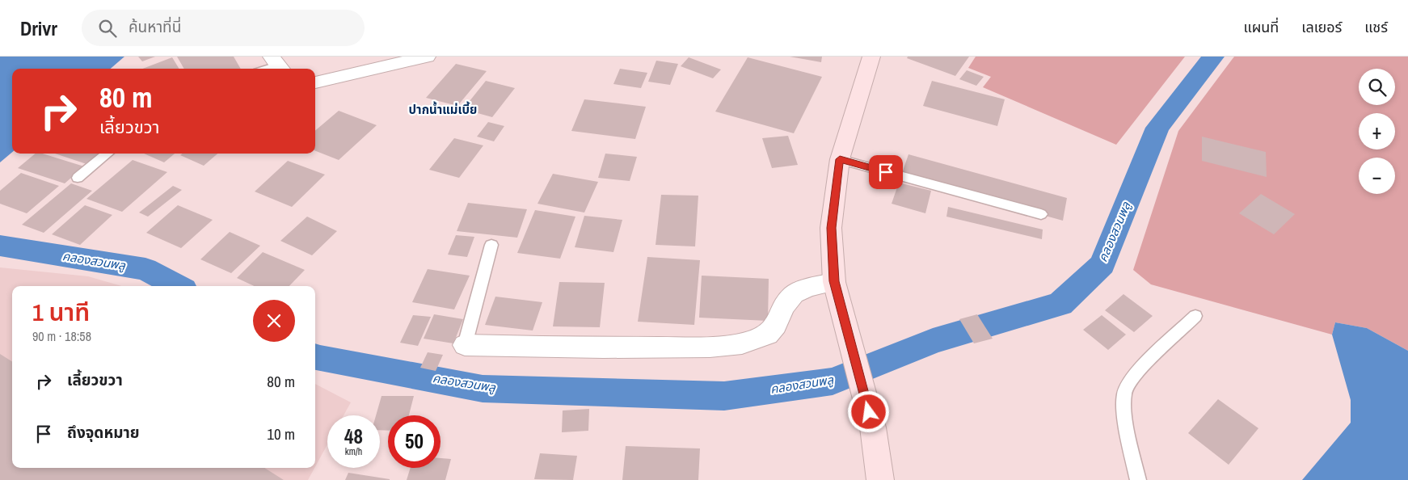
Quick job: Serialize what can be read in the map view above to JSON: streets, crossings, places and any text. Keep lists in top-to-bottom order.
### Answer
{
  "districts": ["ปากน้ำแม่เบี้ย"],
  "water": ["คลองสวนพลู"],
  "page": {
    "header": "Drivr",
    "search": "ค้นหาที่นี่",
    "nav": ["แผนที่", "เลเยอร์", "แชร์"],
    "map_buttons": ["+", "−"],
    "turn": ["80 m", "เลี้ยวขวา"],
    "heading": ["1 นาที", "90 m · 18:58"],
    "list": [
      {
        "name": "เลี้ยวขวา",
        "value": "80 m"
      },
      {
        "name": "ถึงจุดหมาย",
        "value": "10 m"
      }
    ],
    "speed": "48 km/h",
    "limit": "50"
  }
}
